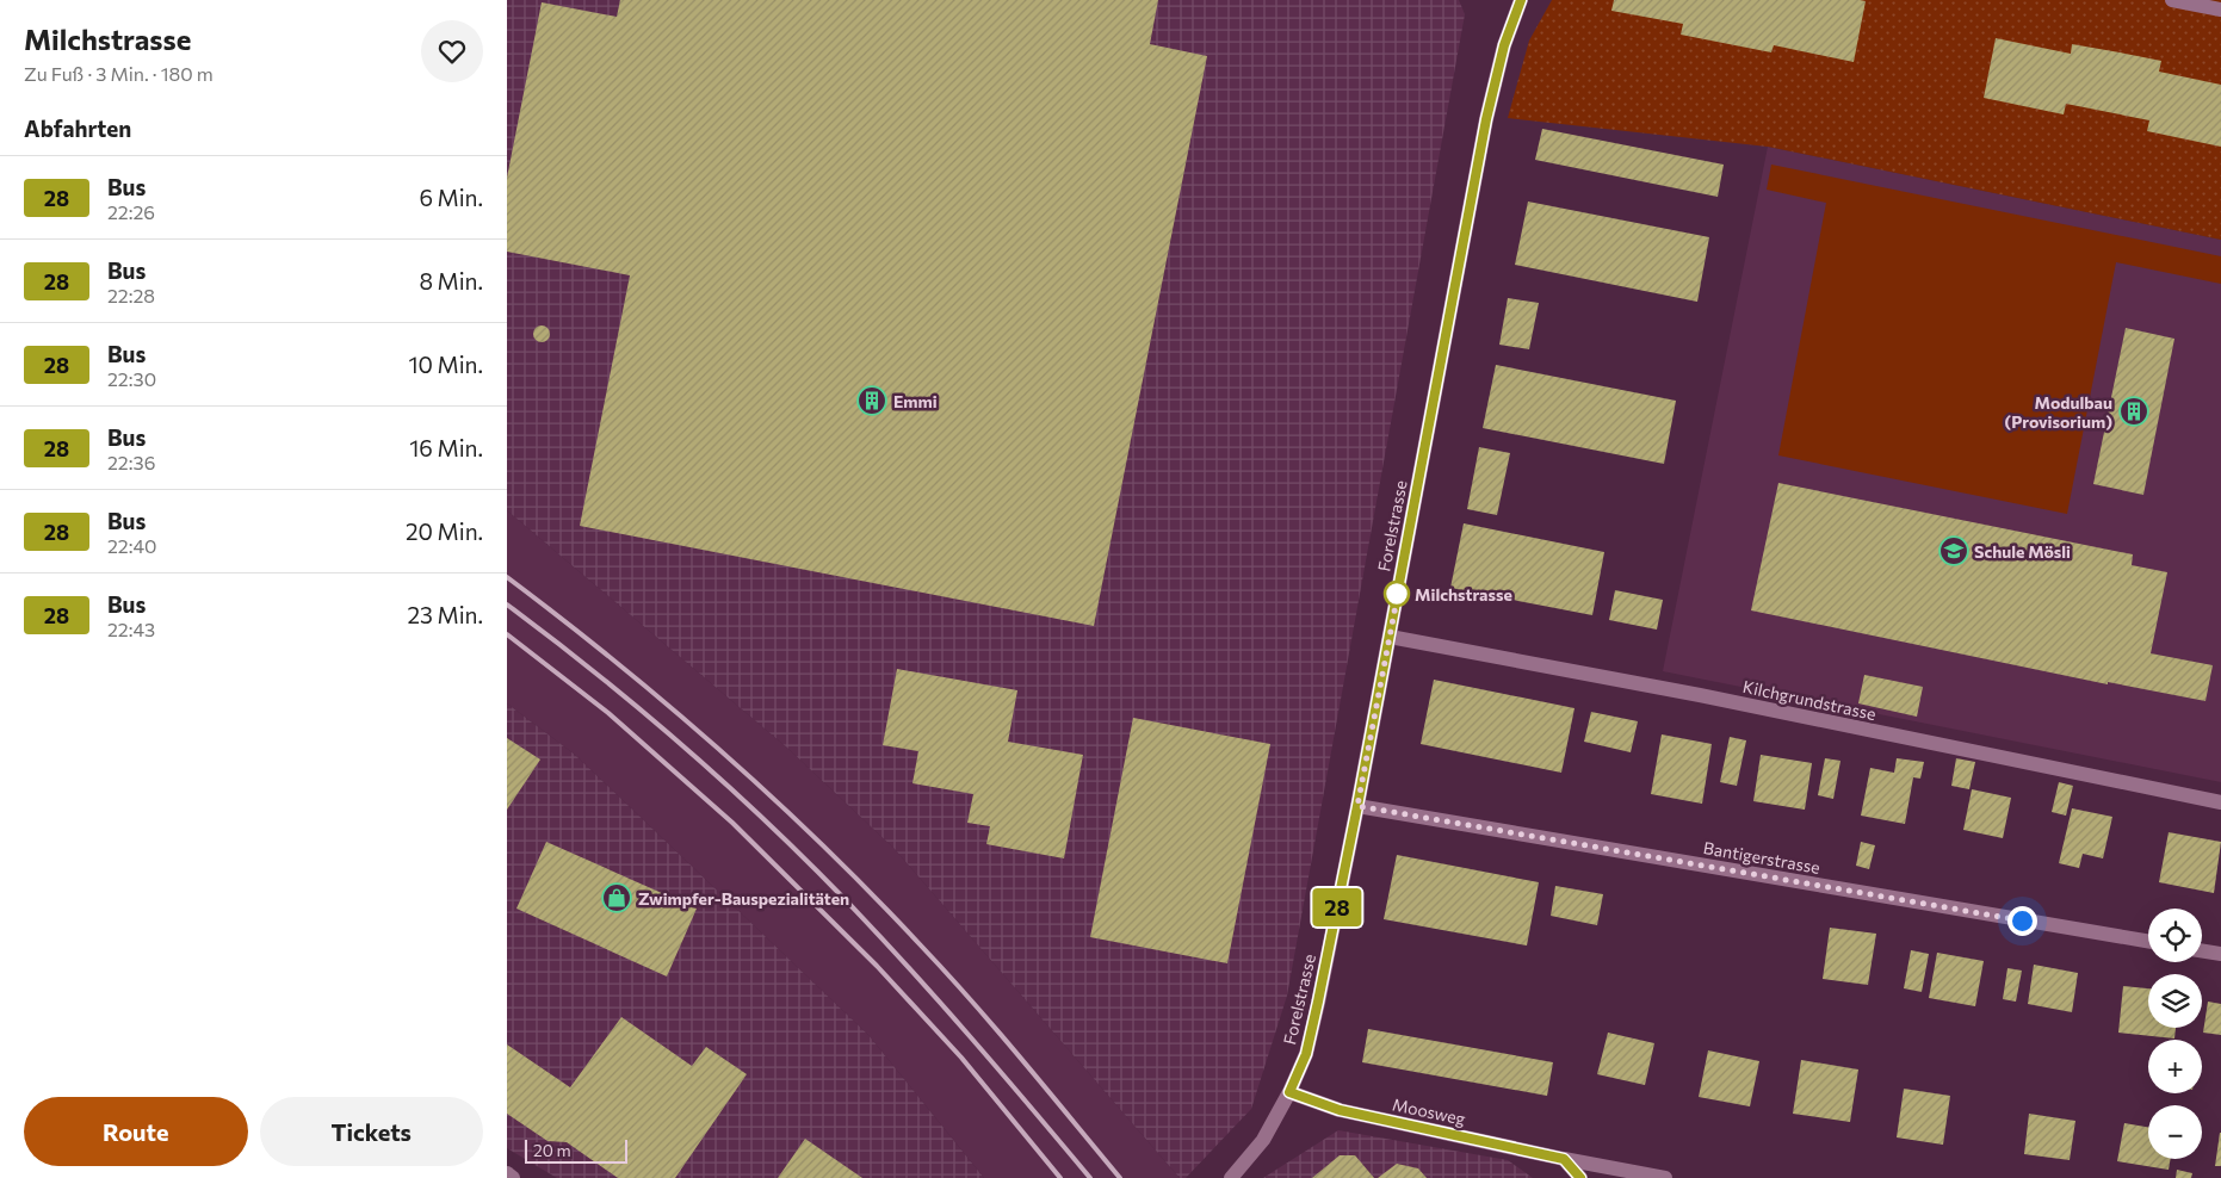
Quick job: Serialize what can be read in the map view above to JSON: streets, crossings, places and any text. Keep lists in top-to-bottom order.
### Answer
{
  "streets": {
    "street": [
      "Forelstrasse",
      "Kilchgrundstrasse",
      "Bantigerstrasse",
      "Moosweg"
    ]
  },
  "crossings": [
    ["Forelstrasse", "Kilchgrundstrasse"],
    ["Forelstrasse", "Bantigerstrasse"],
    ["Forelstrasse", "Moosweg"]
  ],
  "places": {
    "building": ["Emmi", "Modulbau (Provisorium)"],
    "school or university": ["Schule Mösli"],
    "other": ["Milchstrasse"],
    "shop": ["Zwimpfer-Bauspezialitäten"]
  },
  "lines": ["bus line 28"],
  "scale_bar": "20 m",
  "page": {
    "heading": [
      ["Milchstrasse", "Zu Fuß · 3 Min. · 180 m"],
      "Abfahrten"
    ],
    "on_map": "28",
    "list": [
      {
        "mark": "28",
        "name": "Bus",
        "note": "22:26",
        "value": "6 Min."
      },
      {
        "mark": "28",
        "name": "Bus",
        "note": "22:28",
        "value": "8 Min."
      },
      {
        "mark": "28",
        "name": "Bus",
        "note": "22:30",
        "value": "10 Min."
      },
      {
        "mark": "28",
        "name": "Bus",
        "note": "22:36",
        "value": "16 Min."
      },
      {
        "mark": "28",
        "name": "Bus",
        "note": "22:40",
        "value": "20 Min."
      },
      {
        "mark": "28",
        "name": "Bus",
        "note": "22:43",
        "value": "23 Min."
      }
    ],
    "map_buttons": ["+", "−"],
    "buttons": ["Route", "Tickets"],
    "scale": "20 m"
  }
}
